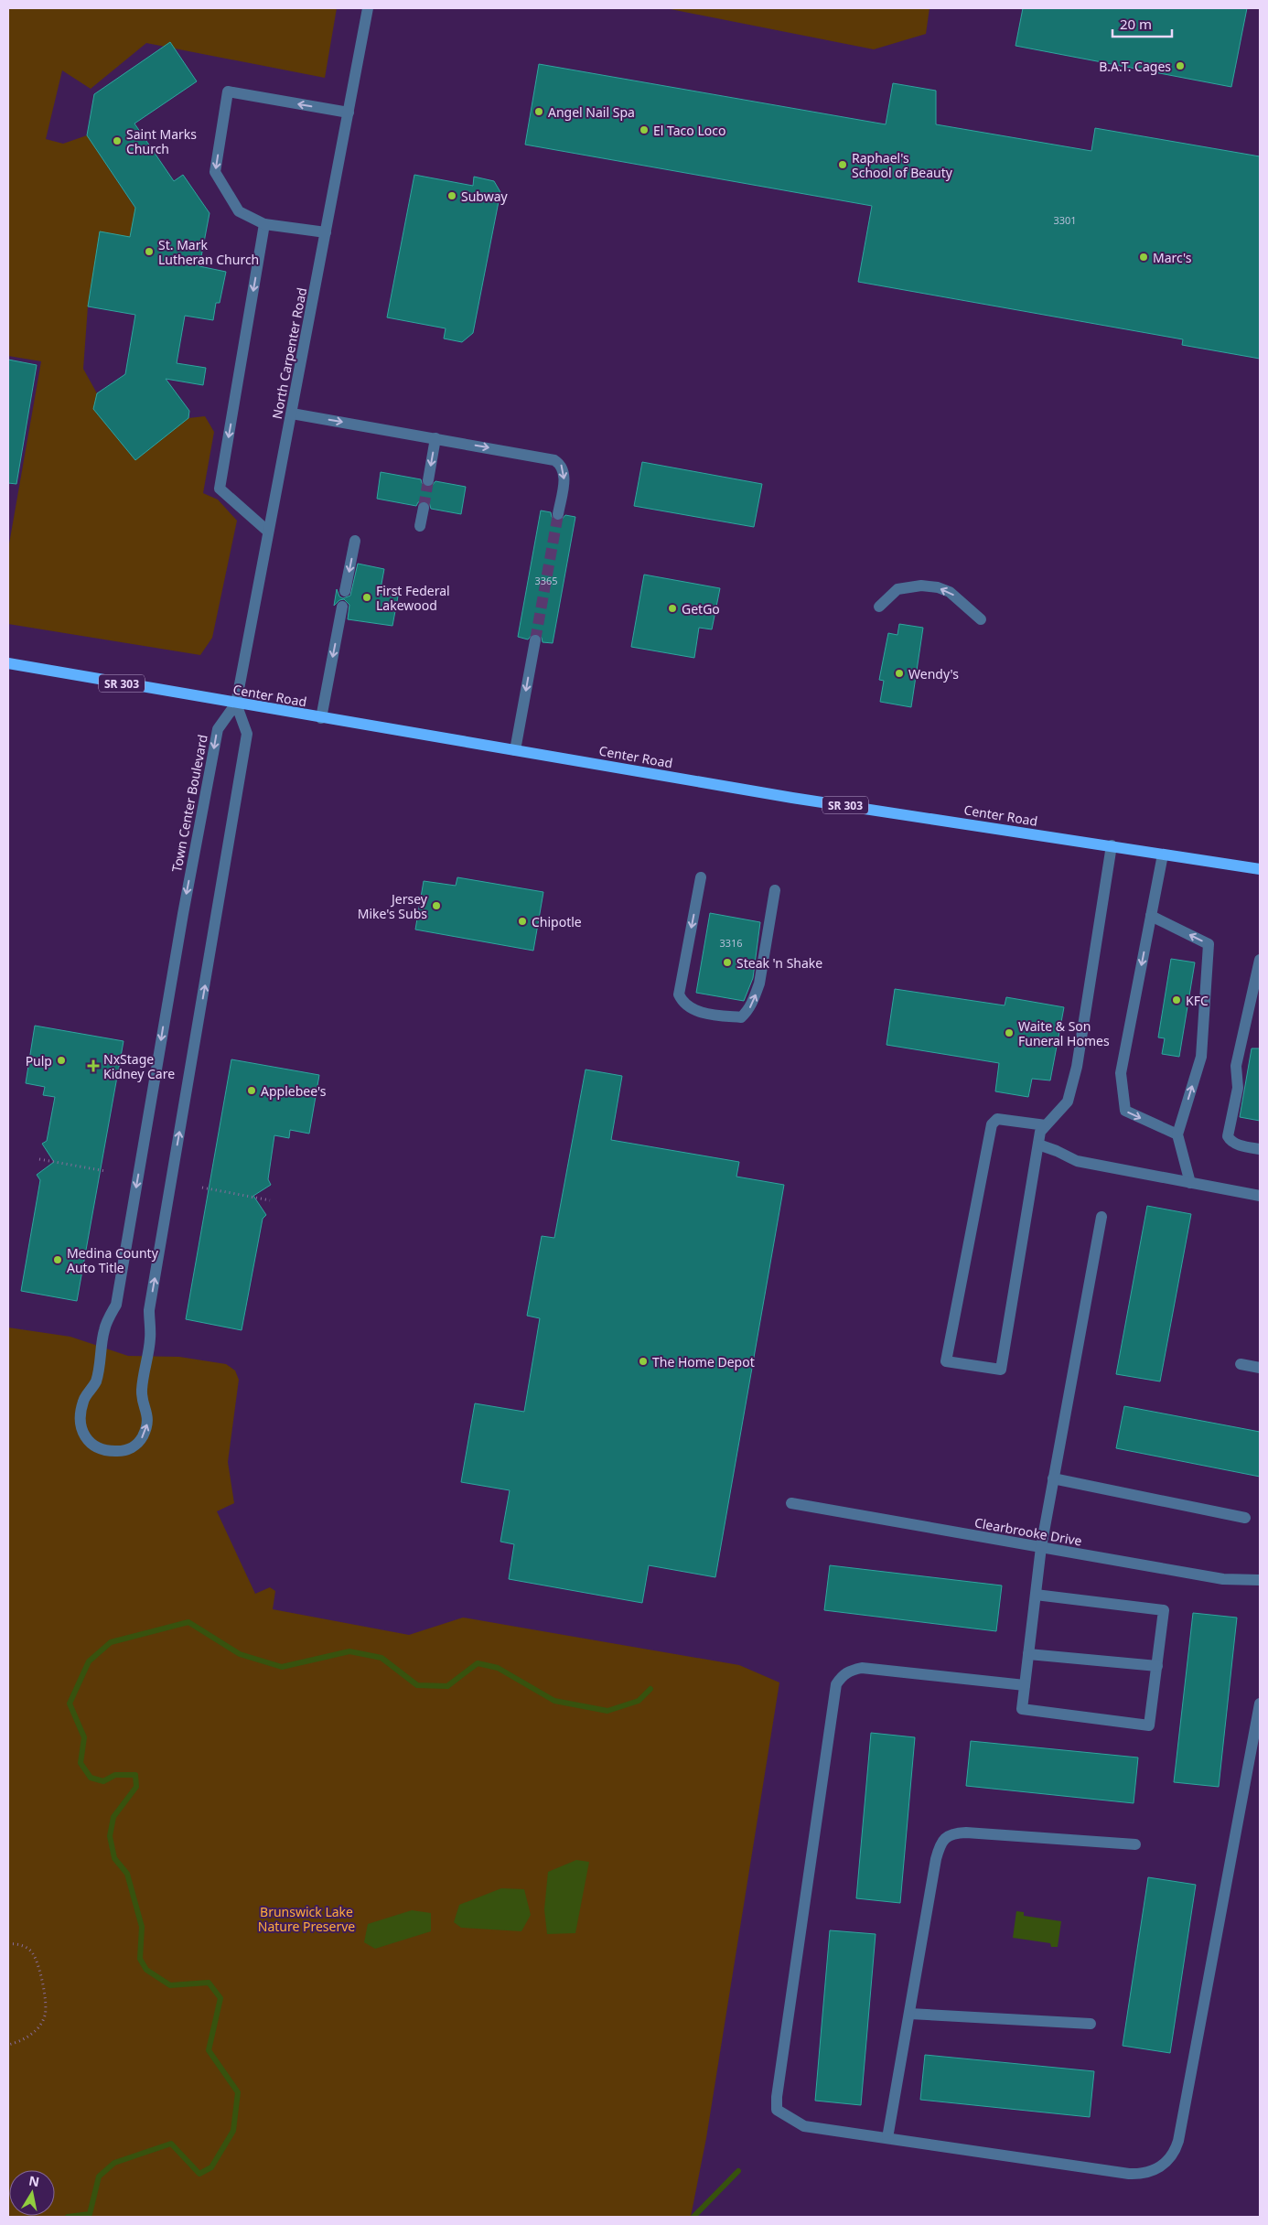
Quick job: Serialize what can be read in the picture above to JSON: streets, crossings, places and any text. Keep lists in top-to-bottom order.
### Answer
{
  "streets": {
    "main road": ["SR 303", "Center Road"],
    "street": ["North Carpenter Road", "Town Center Boulevard", "Clearbrooke Drive"]
  },
  "crossings": [
    ["North Carpenter Road", "Center Road"],
    ["North Carpenter Road", "Town Center Boulevard"],
    ["Center Road", "Town Center Boulevard"]
  ],
  "parks": ["Brunswick Lake Nature Preserve"],
  "places": {
    "other": [
      "B.A.T. Cages",
      "Angel Nail Spa",
      "El Taco Loco",
      "Saint Marks Church",
      "Raphael's School of Beauty",
      "Subway",
      "St. Mark Lutheran Church",
      "Marc's",
      "First Federal Lakewood",
      "GetGo",
      "Wendy's",
      "Jersey Mike's Subs",
      "Chipotle",
      "Steak 'n Shake",
      "KFC",
      "Waite & Son Funeral Homes",
      "Pulp",
      "Applebee's",
      "Medina County Auto Title",
      "The Home Depot"
    ],
    "health": ["NxStage Kidney Care"]
  },
  "house_numbers": ["3301", "3365", "3316"],
  "scale_bar": "20 m",
  "north": "top"
}
